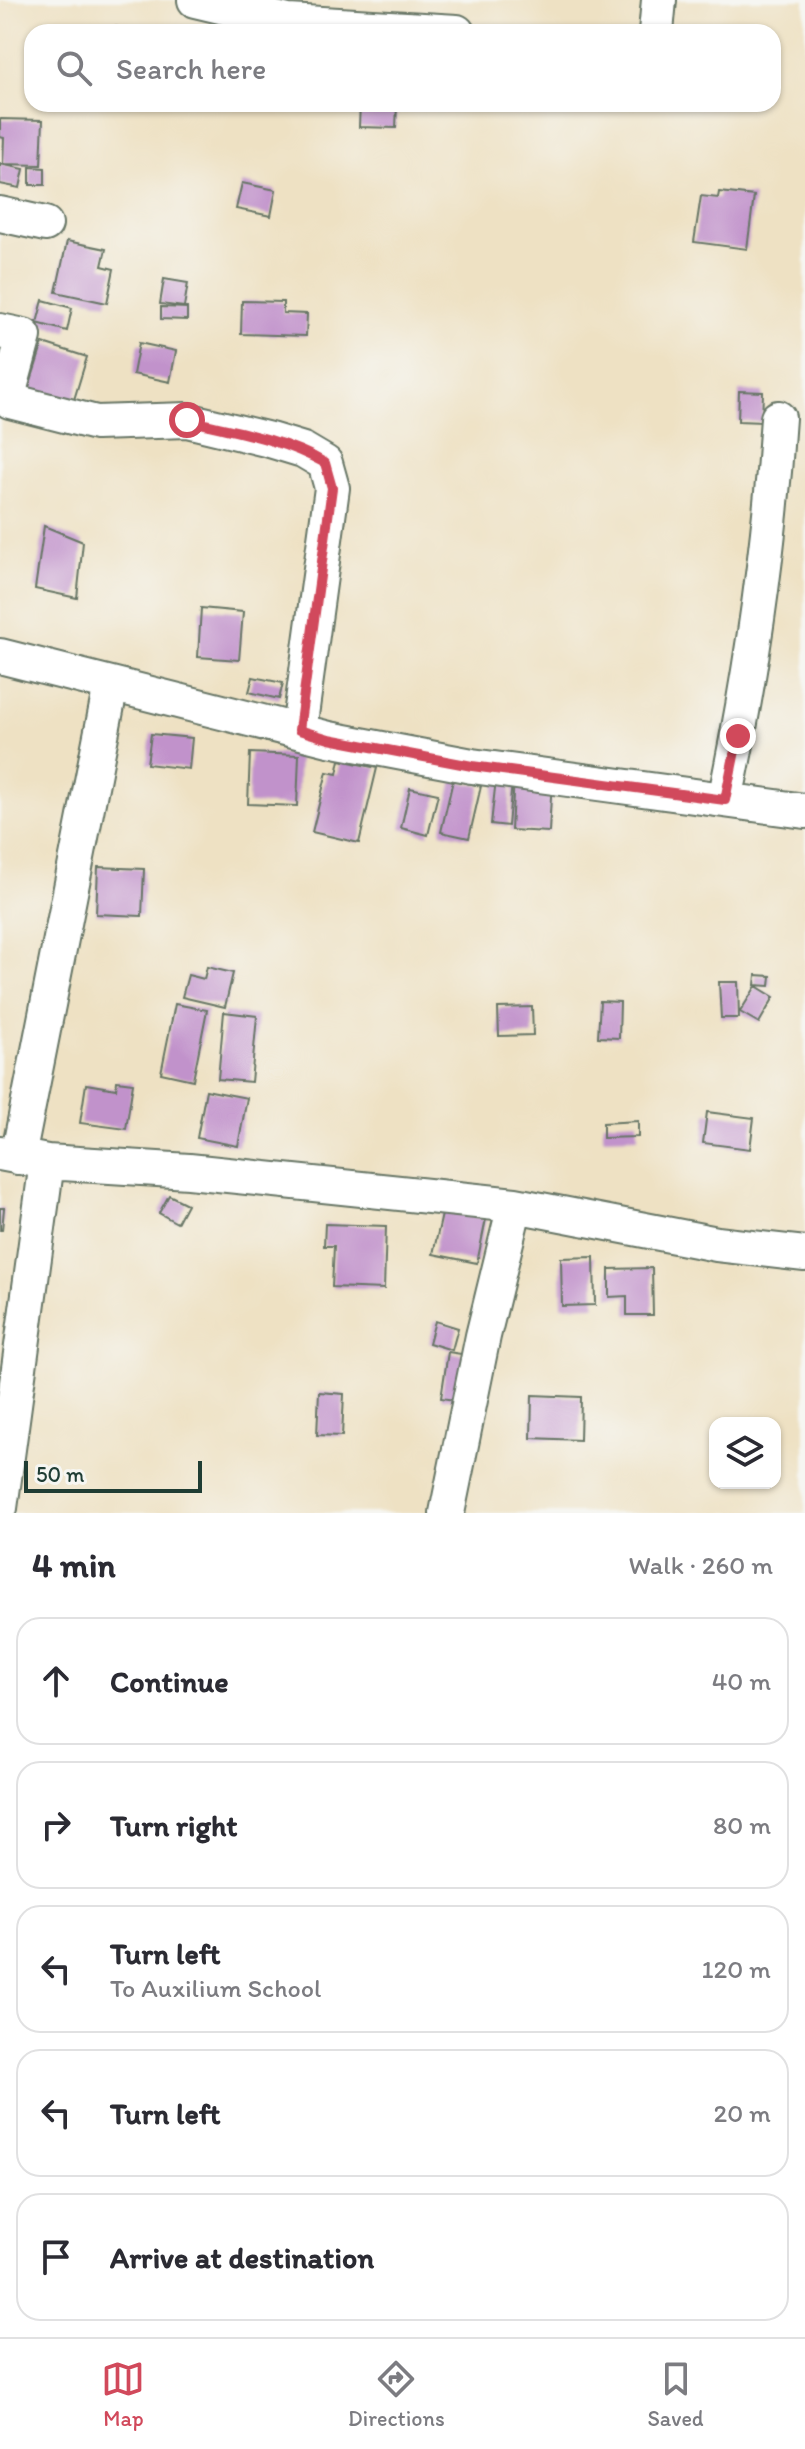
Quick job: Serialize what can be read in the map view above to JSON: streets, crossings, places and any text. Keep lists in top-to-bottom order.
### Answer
{
  "scale_bar": "50 m",
  "page": {
    "search": "Search here",
    "scale": "50 m",
    "heading": ["4 min", "Walk · 260 m"],
    "list": [
      ["Continue", "40 m"],
      ["Turn right", "80 m"],
      ["Turn left", "To Auxilium School", "120 m"],
      ["Turn left", "20 m"],
      "Arrive at destination"
    ],
    "nav": ["Map", "Directions", "Saved"]
  }
}
